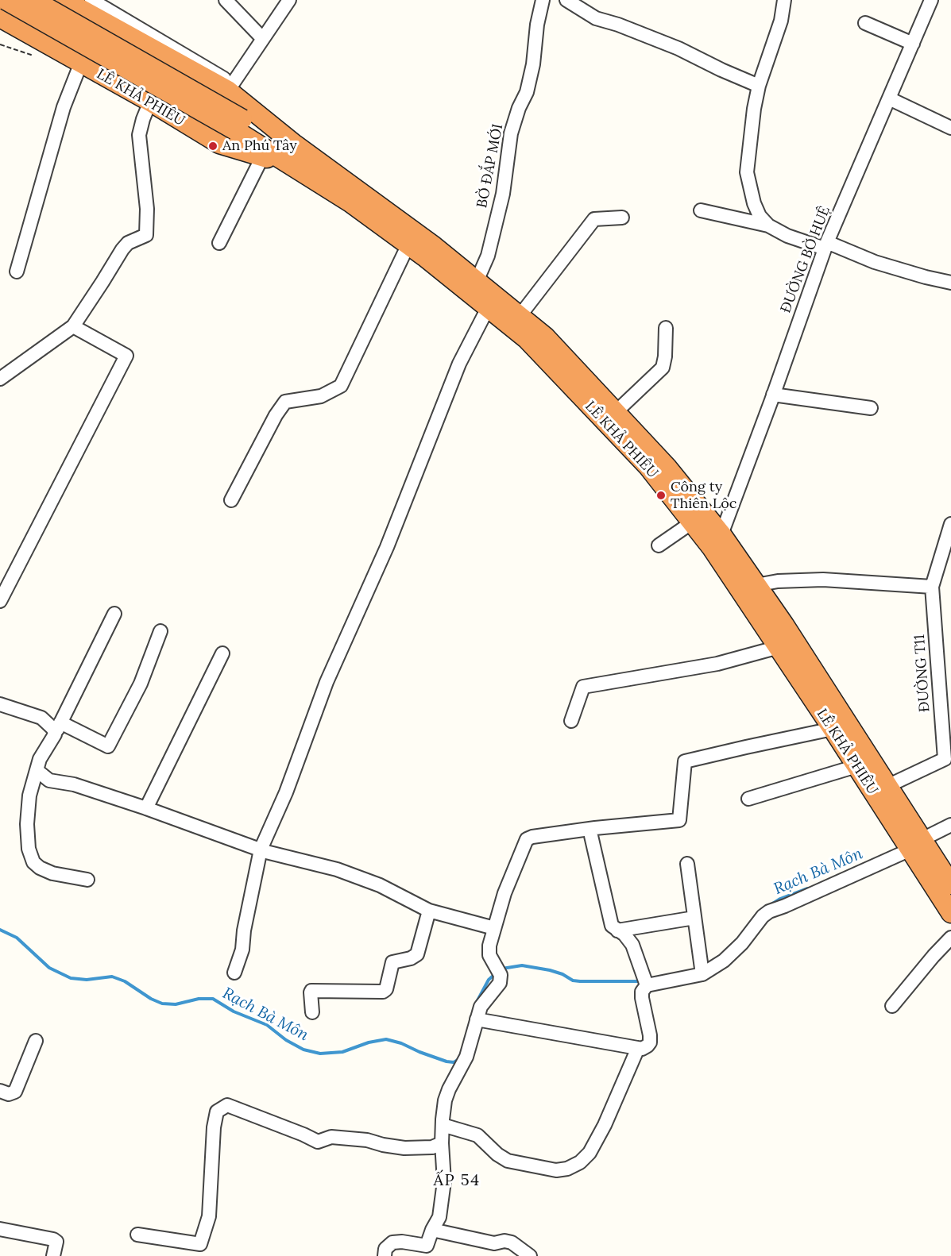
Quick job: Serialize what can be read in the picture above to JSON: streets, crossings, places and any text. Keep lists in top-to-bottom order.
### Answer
{
  "streets": {
    "highway": ["LÊ KHẢ PHIÊU"],
    "street": ["BỜ ĐẮP MỚI", "ĐƯỜNG BỜ HUỆ", "ĐƯỜNG T11"]
  },
  "crossings": [
    ["LÊ KHẢ PHIÊU", "BỜ ĐẮP MỚI"],
    ["LÊ KHẢ PHIÊU", "ĐƯỜNG BỜ HUỆ"],
    ["LÊ KHẢ PHIÊU", "ĐƯỜNG T11"]
  ],
  "districts": ["ẤP 54"],
  "water": ["Rạch Bà Môn"],
  "places": ["An Phú Tây", "Công ty Thiên Lộc"]
}
